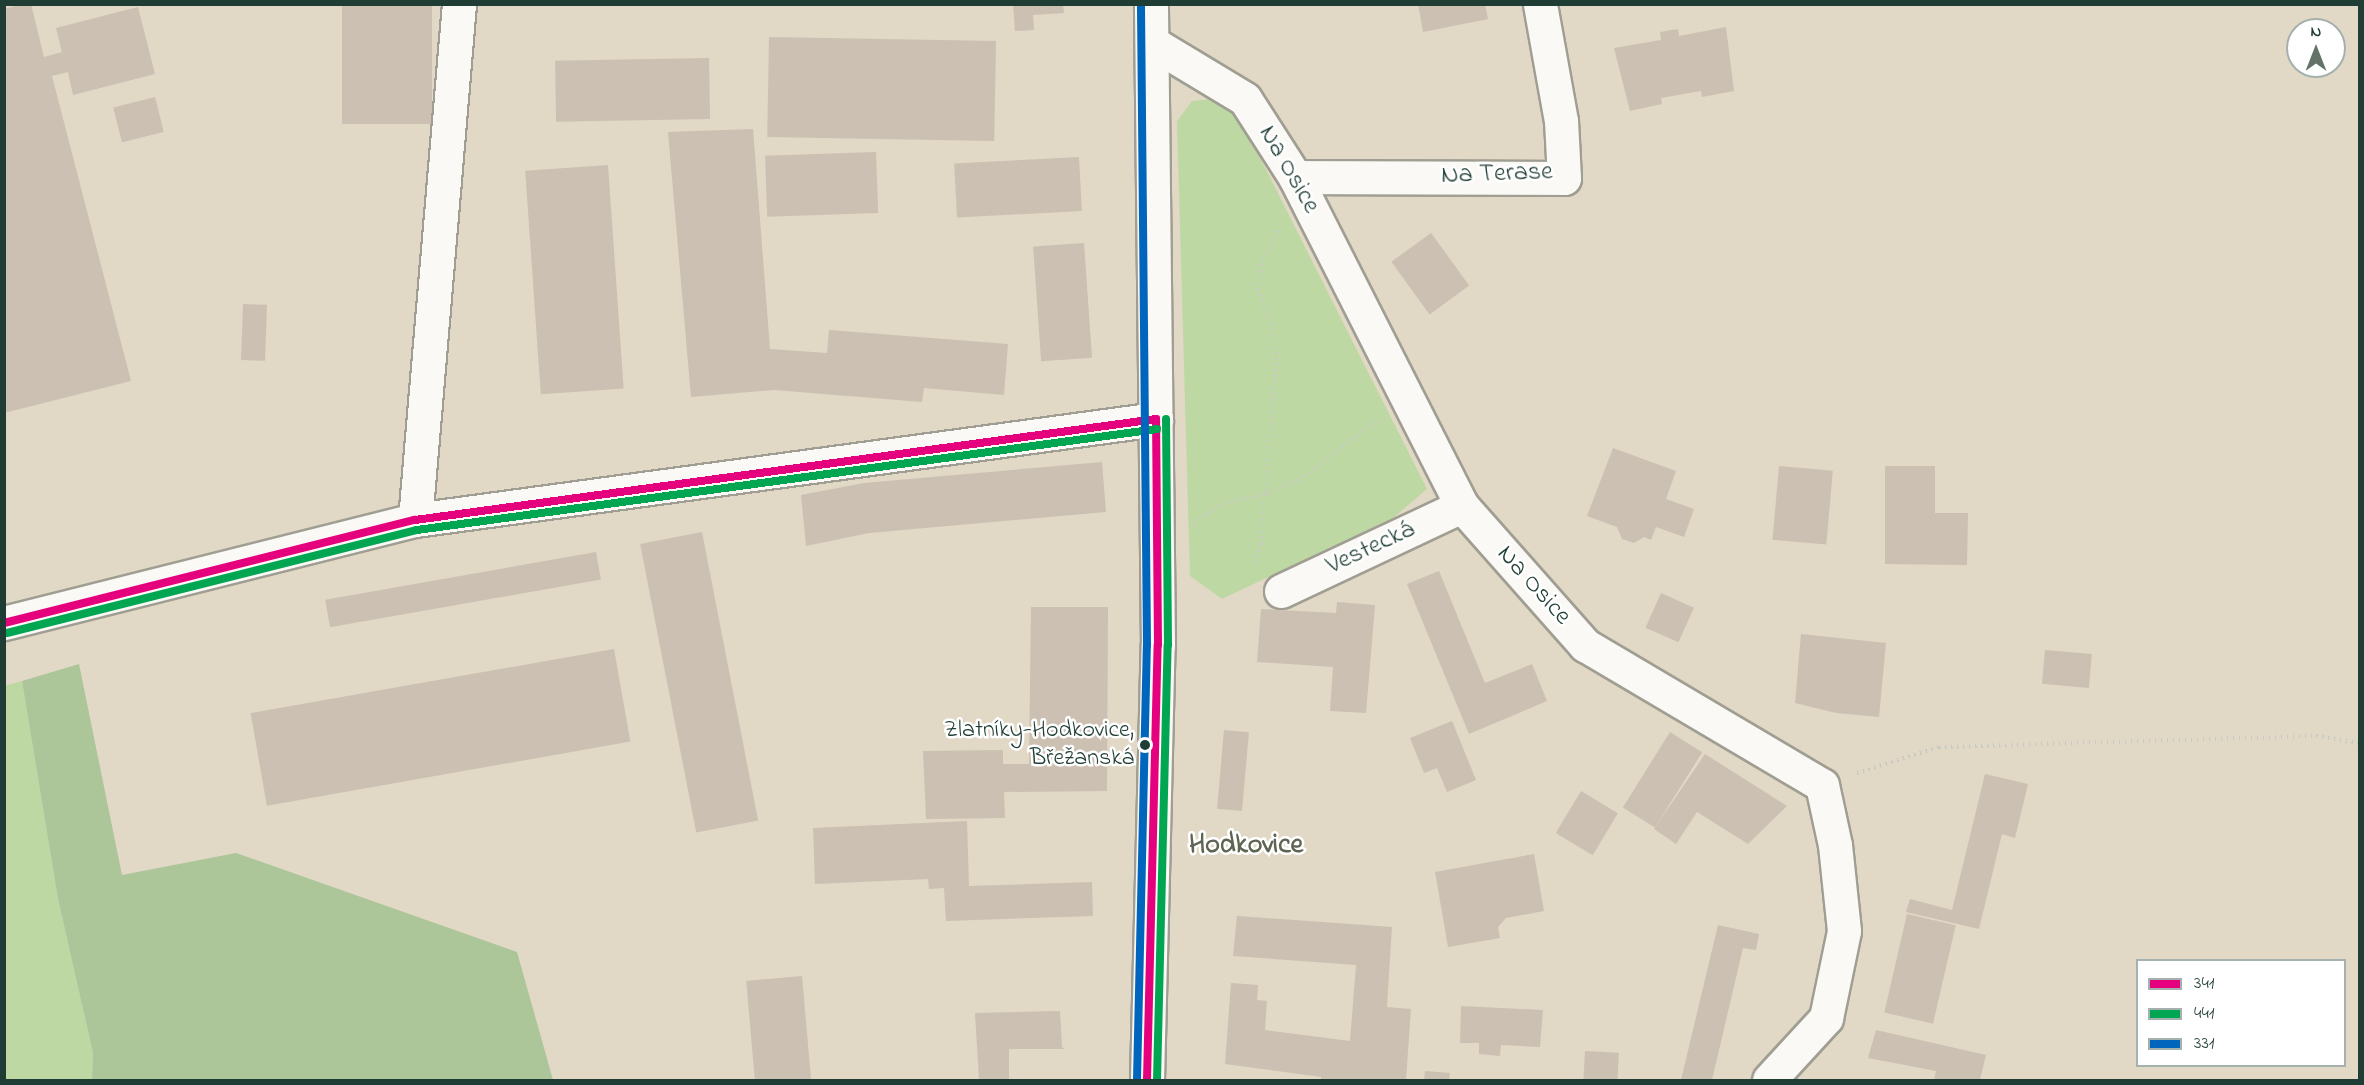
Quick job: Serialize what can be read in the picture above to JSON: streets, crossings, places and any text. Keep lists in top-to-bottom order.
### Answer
{
  "streets": {
    "street": ["Na Osice", "Na Terase", "Vestecká"]
  },
  "crossings": [
    ["Na Osice", "Na Terase"],
    ["Na Osice", "Vestecká"]
  ],
  "districts": ["Hodkovice"],
  "places": ["Zlatníky-Hodkovice, Břežanská"],
  "lines": ["transit line 331", "transit line 341", "transit line 441"],
  "legend": ["341", "441", "331"],
  "north": "top"
}
